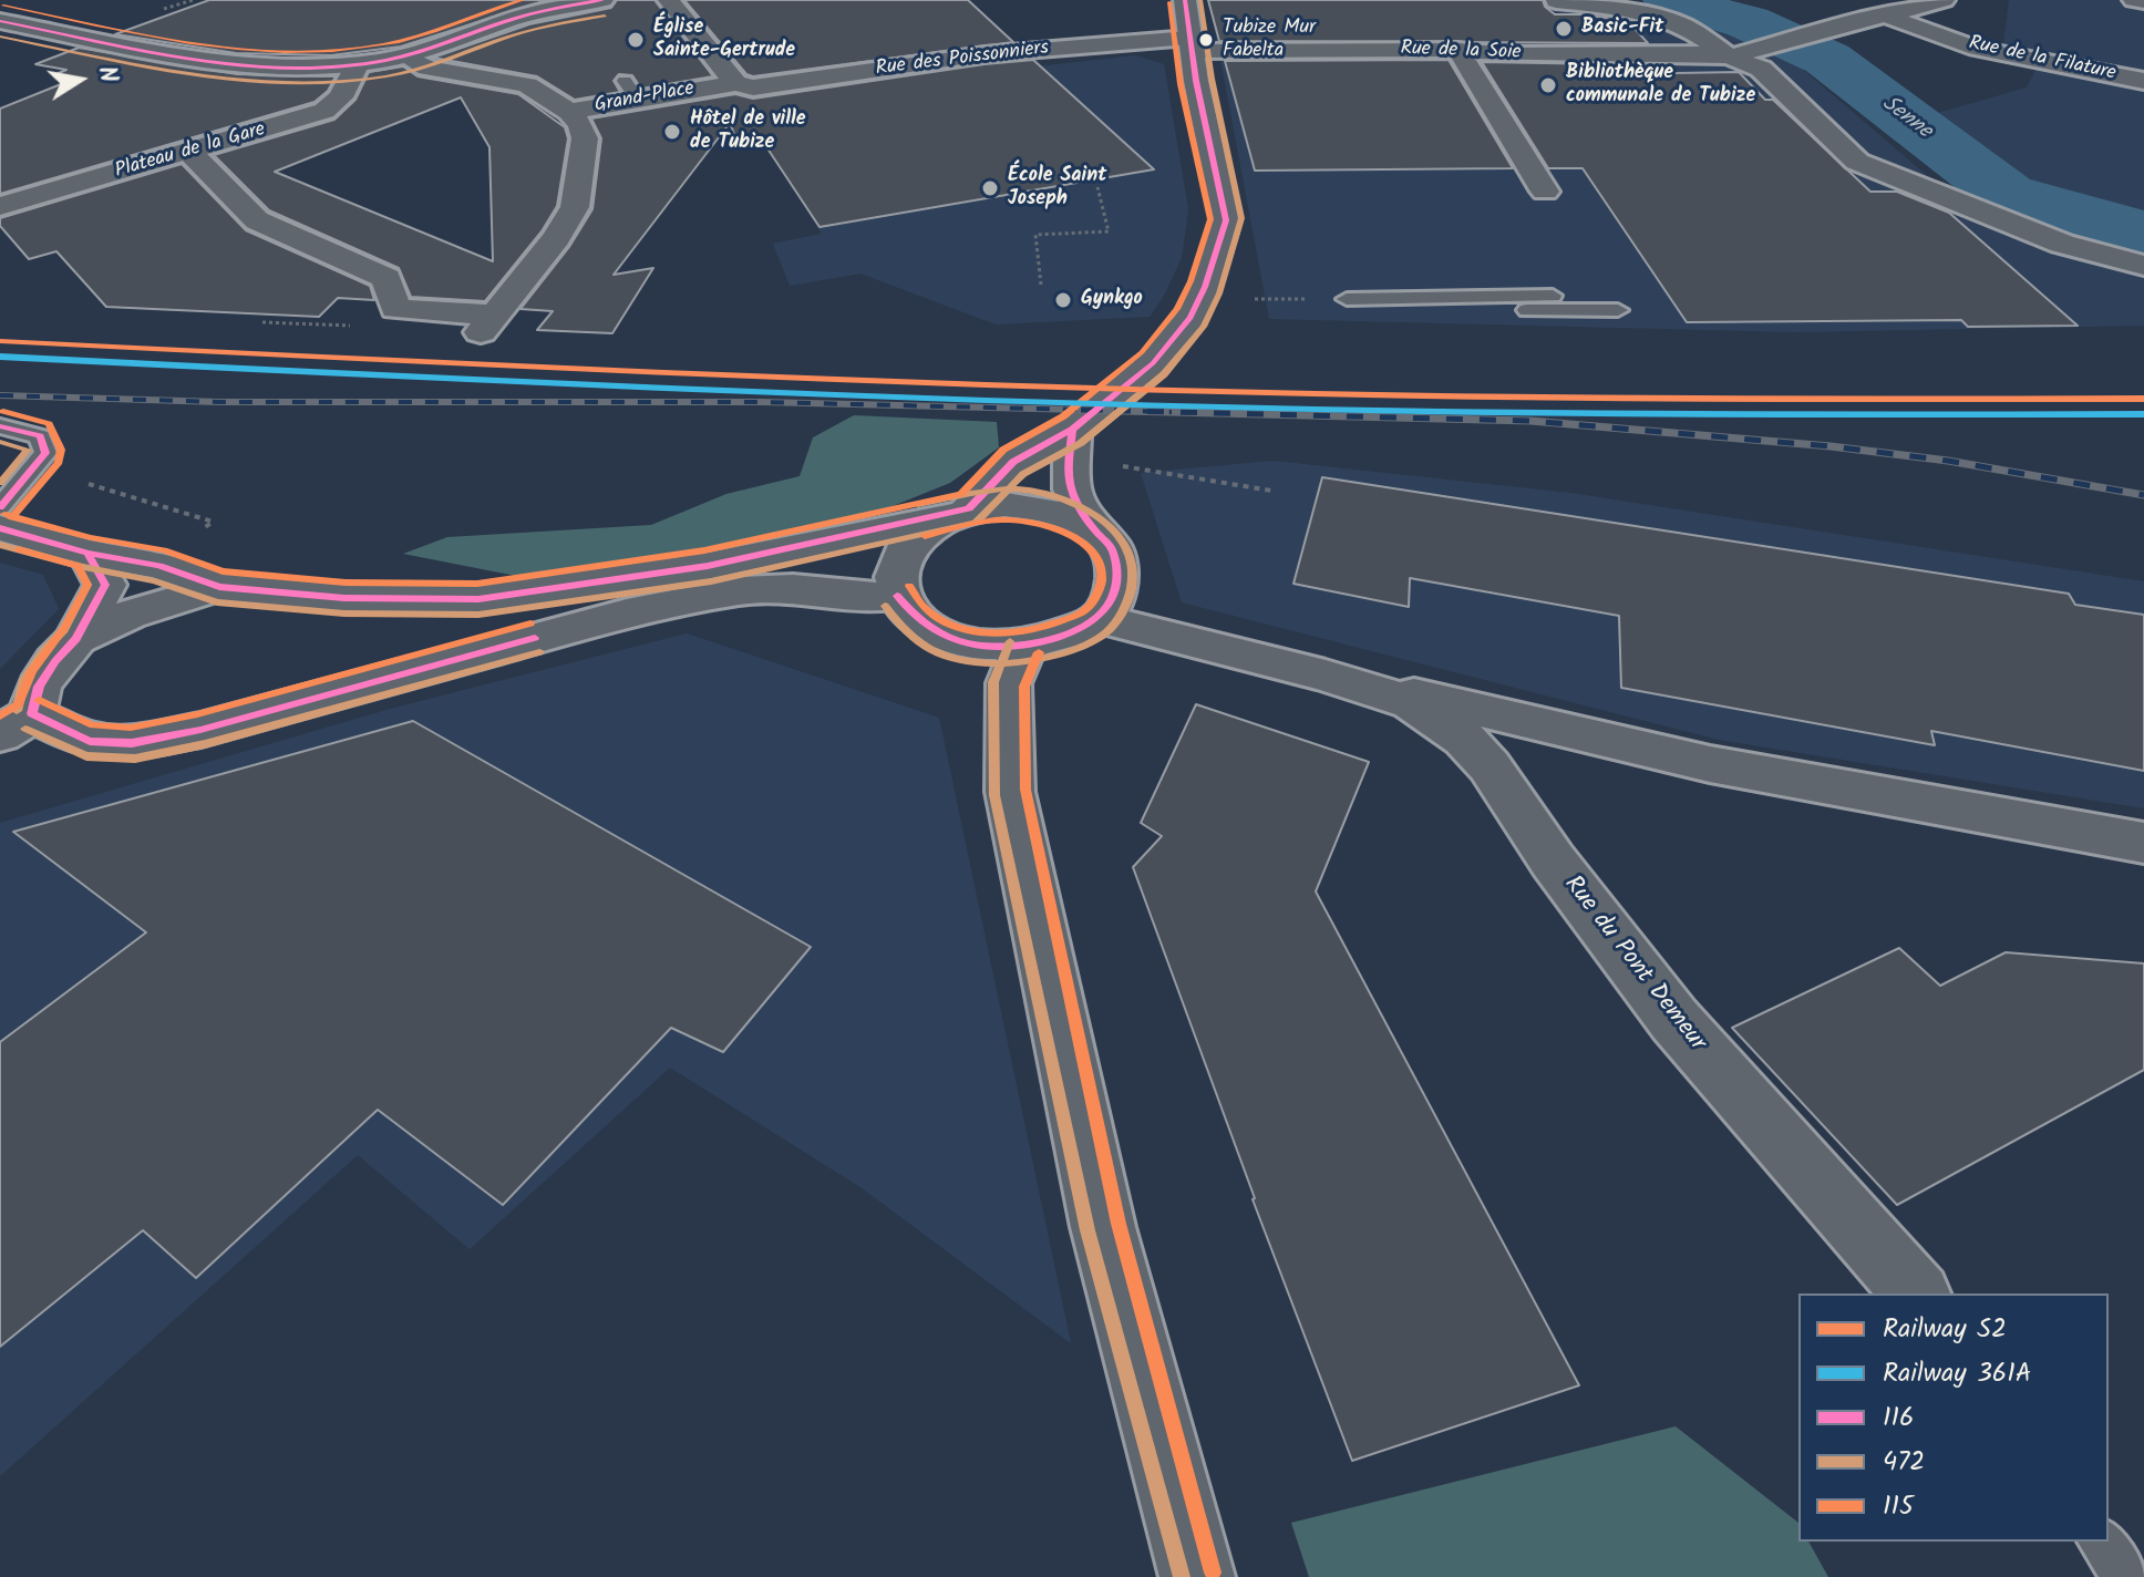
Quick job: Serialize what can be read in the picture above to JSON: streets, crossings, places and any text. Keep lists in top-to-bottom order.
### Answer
{
  "streets": {
    "street": [
      "Rue de la Soie",
      "Rue des Poissonniers",
      "Rue de la Filature",
      "Grand-Place",
      "Plateau de la Gare",
      "Rue du Pont Demeur"
    ]
  },
  "crossings": [
    ["Rue de la Soie", "Rue des Poissonniers"],
    ["Rue des Poissonniers", "Grand-Place"],
    ["Grand-Place", "Plateau de la Gare"]
  ],
  "water": ["Senne"],
  "places": [
    "Basic-Fit",
    "Église Sainte-Gertrude",
    "Tubize Mur Fabelta",
    "Bibliothèque communale de Tubize",
    "Hôtel de ville de Tubize",
    "École Saint Joseph",
    "Gynkgo"
  ],
  "lines": [
    "transit line 116",
    "transit line 472",
    "transit line 115",
    "rail line S2",
    "rail line 361A"
  ],
  "legend": [
    "Railway S2",
    "Railway 361A",
    "116",
    "472",
    "115"
  ],
  "north": "right"
}
